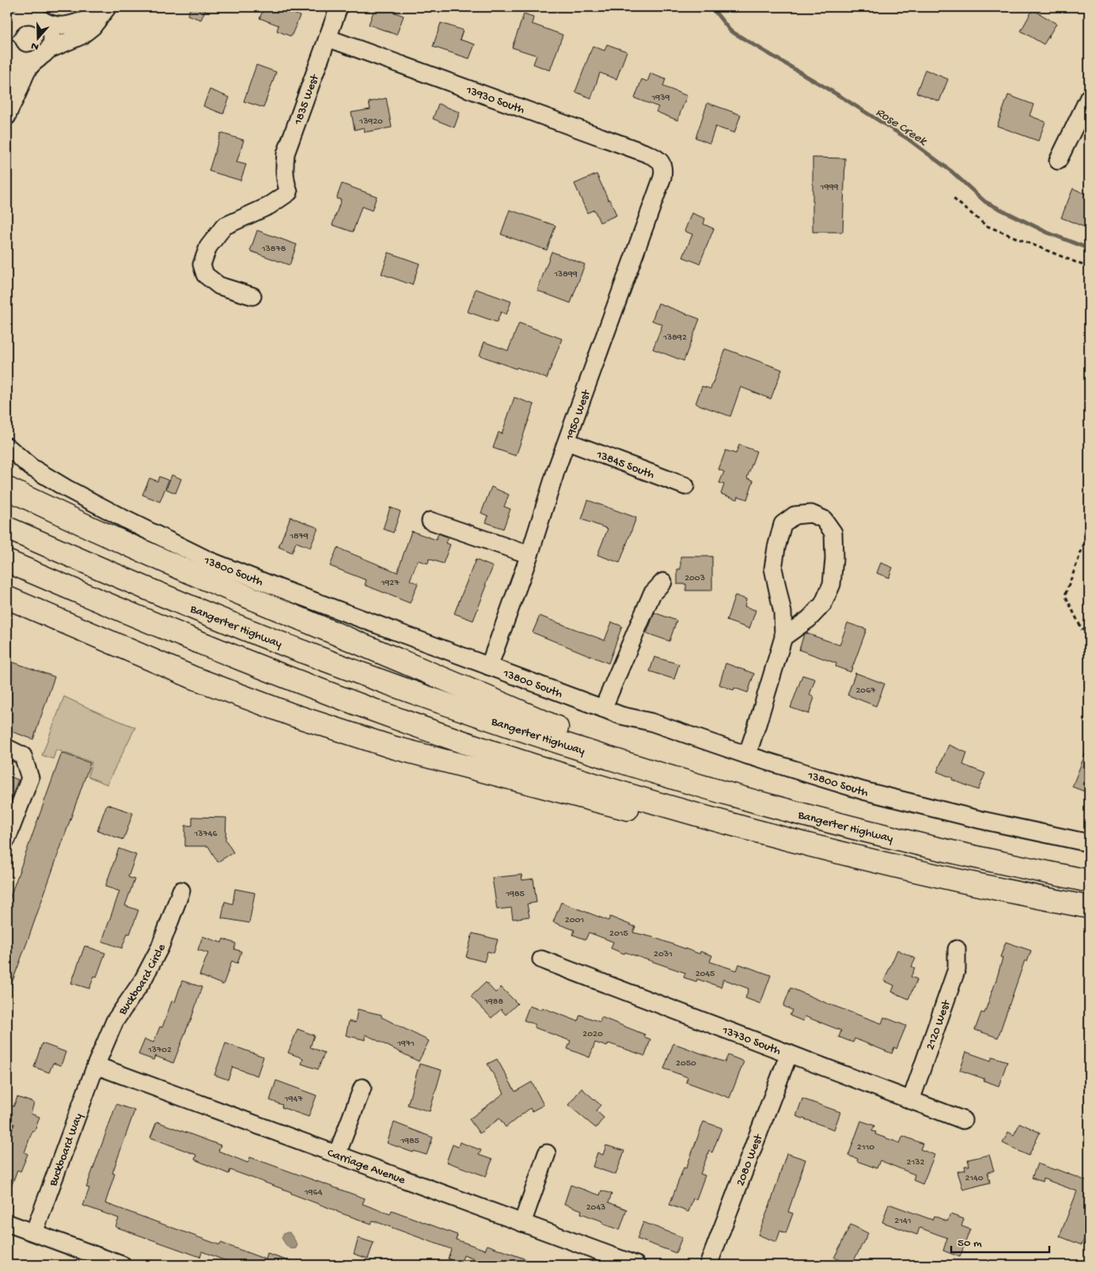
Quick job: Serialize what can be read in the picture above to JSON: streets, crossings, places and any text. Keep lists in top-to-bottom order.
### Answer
{
  "streets": {
    "highway": ["Bangerter Highway"],
    "street": [
      "1835 West",
      "13930 South",
      "1950 West",
      "13845 South",
      "13800 South",
      "Buckboard Circle",
      "2120 West",
      "13730 South",
      "Buckboard Way",
      "2080 West",
      "Carriage Avenue"
    ]
  },
  "crossings": [
    ["1835 West", "13930 South"],
    ["13930 South", "1950 West"],
    ["1950 West", "13845 South"],
    ["1950 West", "13800 South"],
    ["Buckboard Circle", "Buckboard Way"],
    ["Buckboard Circle", "Carriage Avenue"],
    ["2120 West", "13730 South"],
    ["13730 South", "2080 West"],
    ["Buckboard Way", "Carriage Avenue"]
  ],
  "water": ["Rose Creek"],
  "house_numbers": [
    "1939",
    "13920",
    "1999",
    "13878",
    "13899",
    "13892",
    "1879",
    "2003",
    "1927",
    "2067",
    "13746",
    "1985",
    "2001",
    "2015",
    "2031",
    "2045",
    "1988",
    "2020",
    "1971",
    "13702",
    "2050",
    "1947",
    "1985",
    "2110",
    "2132",
    "2140",
    "1964",
    "2043",
    "2141"
  ],
  "scale_bar": "50 m",
  "north": "bottom"
}
